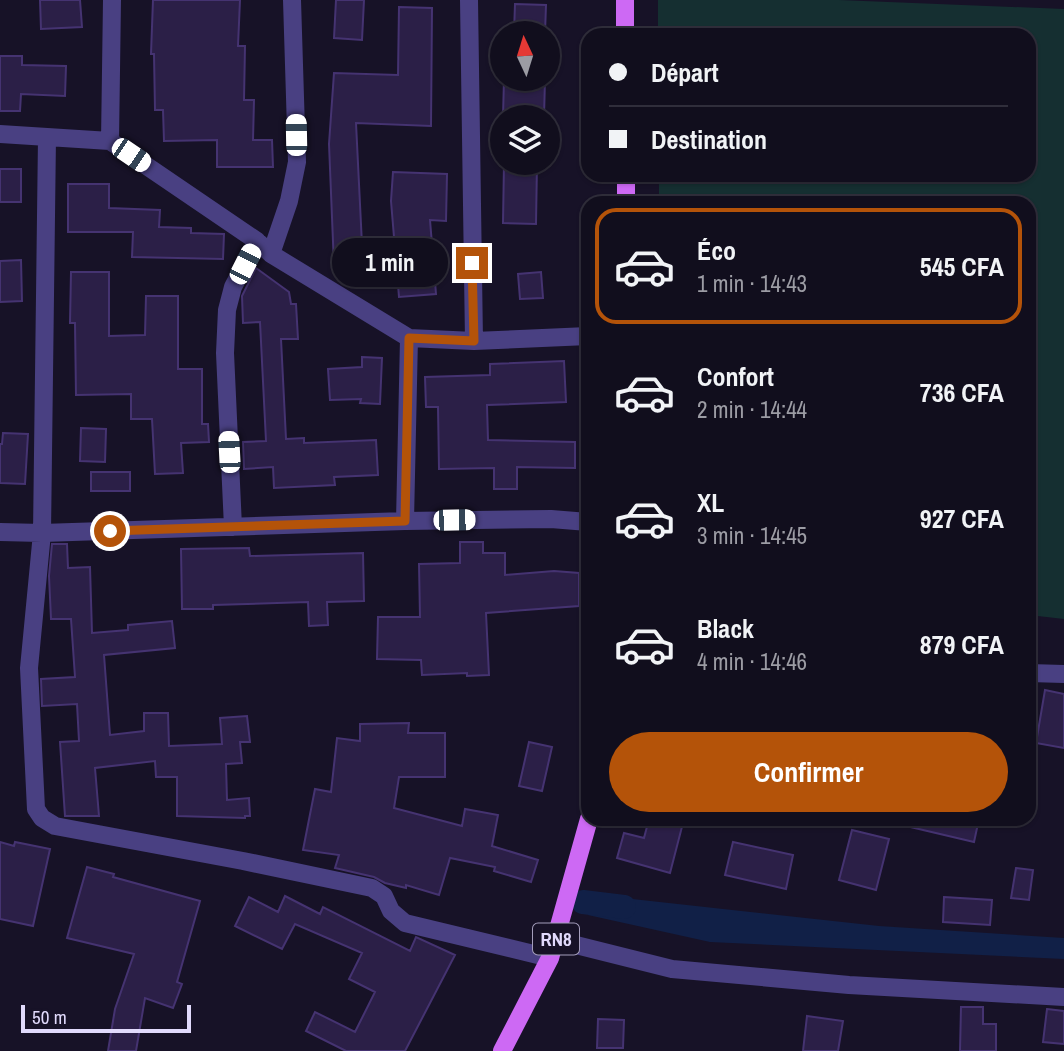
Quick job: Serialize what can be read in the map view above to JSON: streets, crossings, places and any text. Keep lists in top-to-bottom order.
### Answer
{
  "streets": {
    "main road": ["RN8"]
  },
  "scale_bar": "50 m",
  "north": "top",
  "page": {
    "banner": ["Départ", "Destination"],
    "list": [
      {
        "name": "Éco",
        "note": "1 min · 14:43",
        "value": "545 CFA"
      },
      {
        "name": "Confort",
        "note": "2 min · 14:44",
        "value": "736 CFA"
      },
      {
        "name": "XL",
        "note": "3 min · 14:45",
        "value": "927 CFA"
      },
      {
        "name": "Black",
        "note": "4 min · 14:46",
        "value": "879 CFA"
      }
    ],
    "bubble": "1 min",
    "buttons": "Confirmer",
    "scale": "50 m"
  }
}
